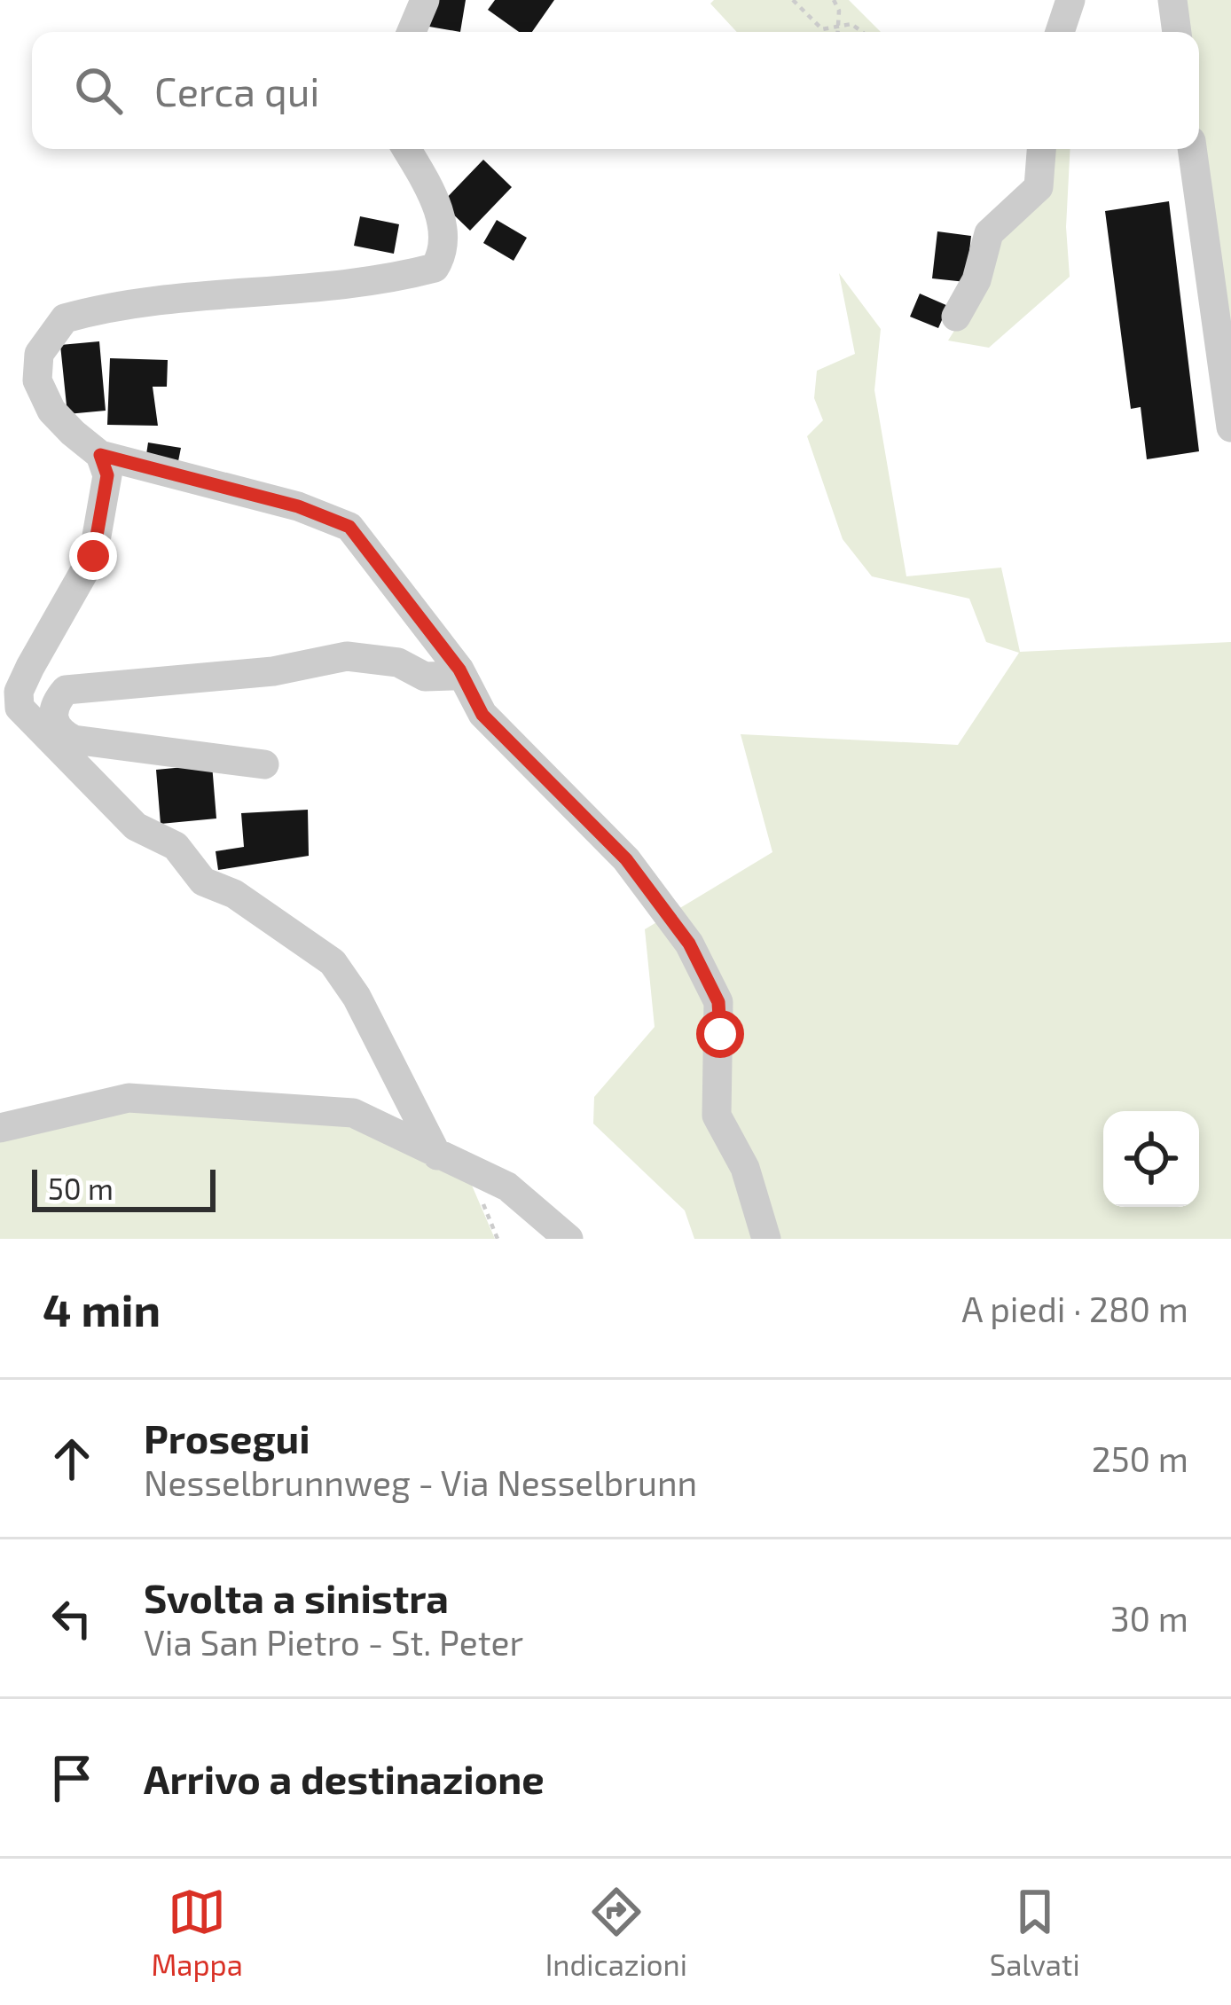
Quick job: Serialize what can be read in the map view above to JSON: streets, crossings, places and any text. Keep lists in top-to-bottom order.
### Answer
{
  "scale_bar": "50 m",
  "page": {
    "search": "Cerca qui",
    "scale": "50 m",
    "heading": ["4 min", "A piedi · 280 m"],
    "list": [
      ["Prosegui", "Nesselbrunnweg - Via Nesselbrunn", "250 m"],
      ["Svolta a sinistra", "Via San Pietro - St. Peter", "30 m"],
      "Arrivo a destinazione"
    ],
    "nav": ["Mappa", "Indicazioni", "Salvati"]
  }
}
